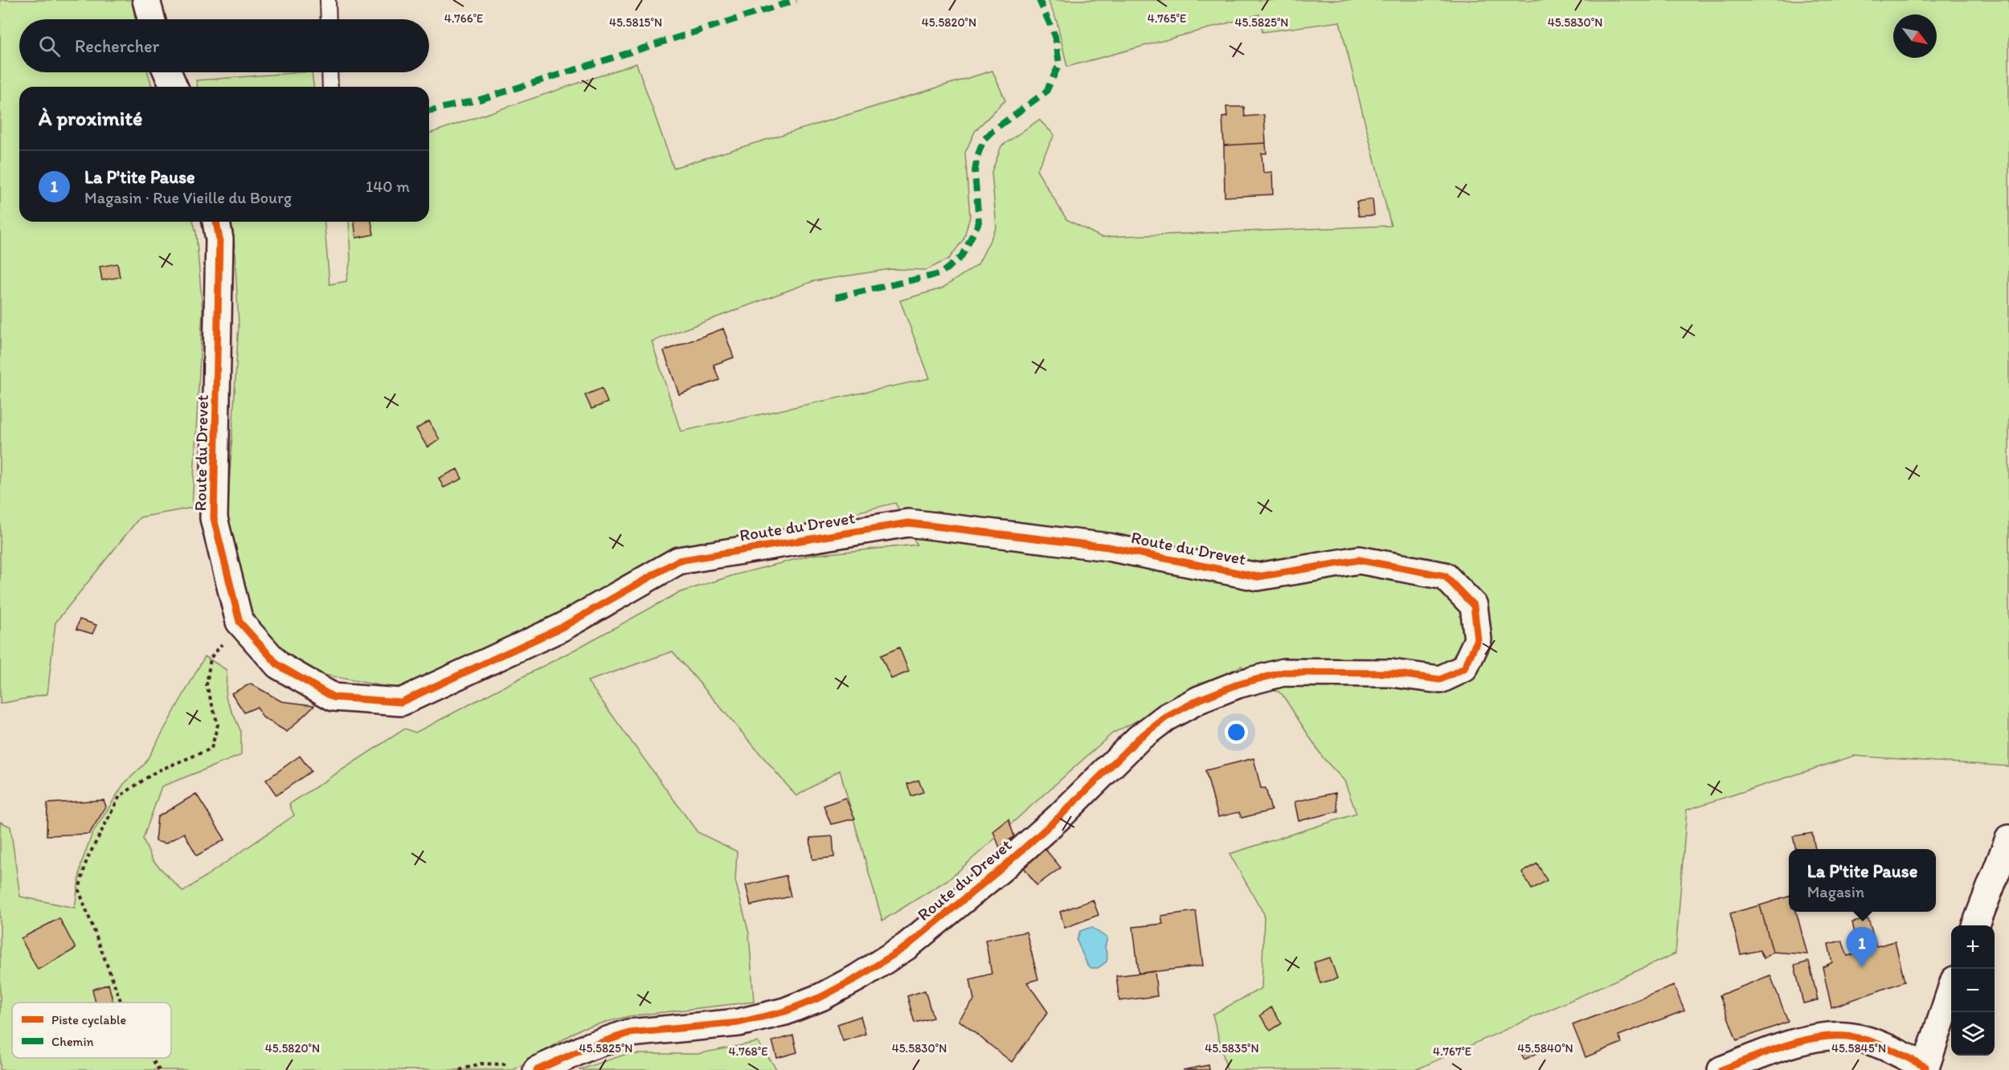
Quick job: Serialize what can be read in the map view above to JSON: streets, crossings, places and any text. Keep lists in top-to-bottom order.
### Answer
{
  "streets": {
    "street": ["Route du Drevet"]
  },
  "legend": ["Piste cyclable", "Chemin"],
  "north": "bottom right",
  "page": {
    "search": "Rechercher",
    "heading": "À proximité",
    "list": [
      {
        "mark": "1",
        "name": "La P'tite Pause",
        "note": "Magasin · Rue Vieille du Bourg",
        "value": "140 m"
      }
    ],
    "popup": ["La P'tite Pause", "Magasin"],
    "map_buttons": ["+", "−"],
    "pins": "1"
  },
  "coordinates": [
    "4.766°E",
    "4.765°E",
    "45.5815°N",
    "45.5820°N",
    "45.5825°N",
    "45.5830°N",
    "45.5835°N",
    "45.5840°N",
    "45.5845°N",
    "4.768°E",
    "4.767°E"
  ]
}
